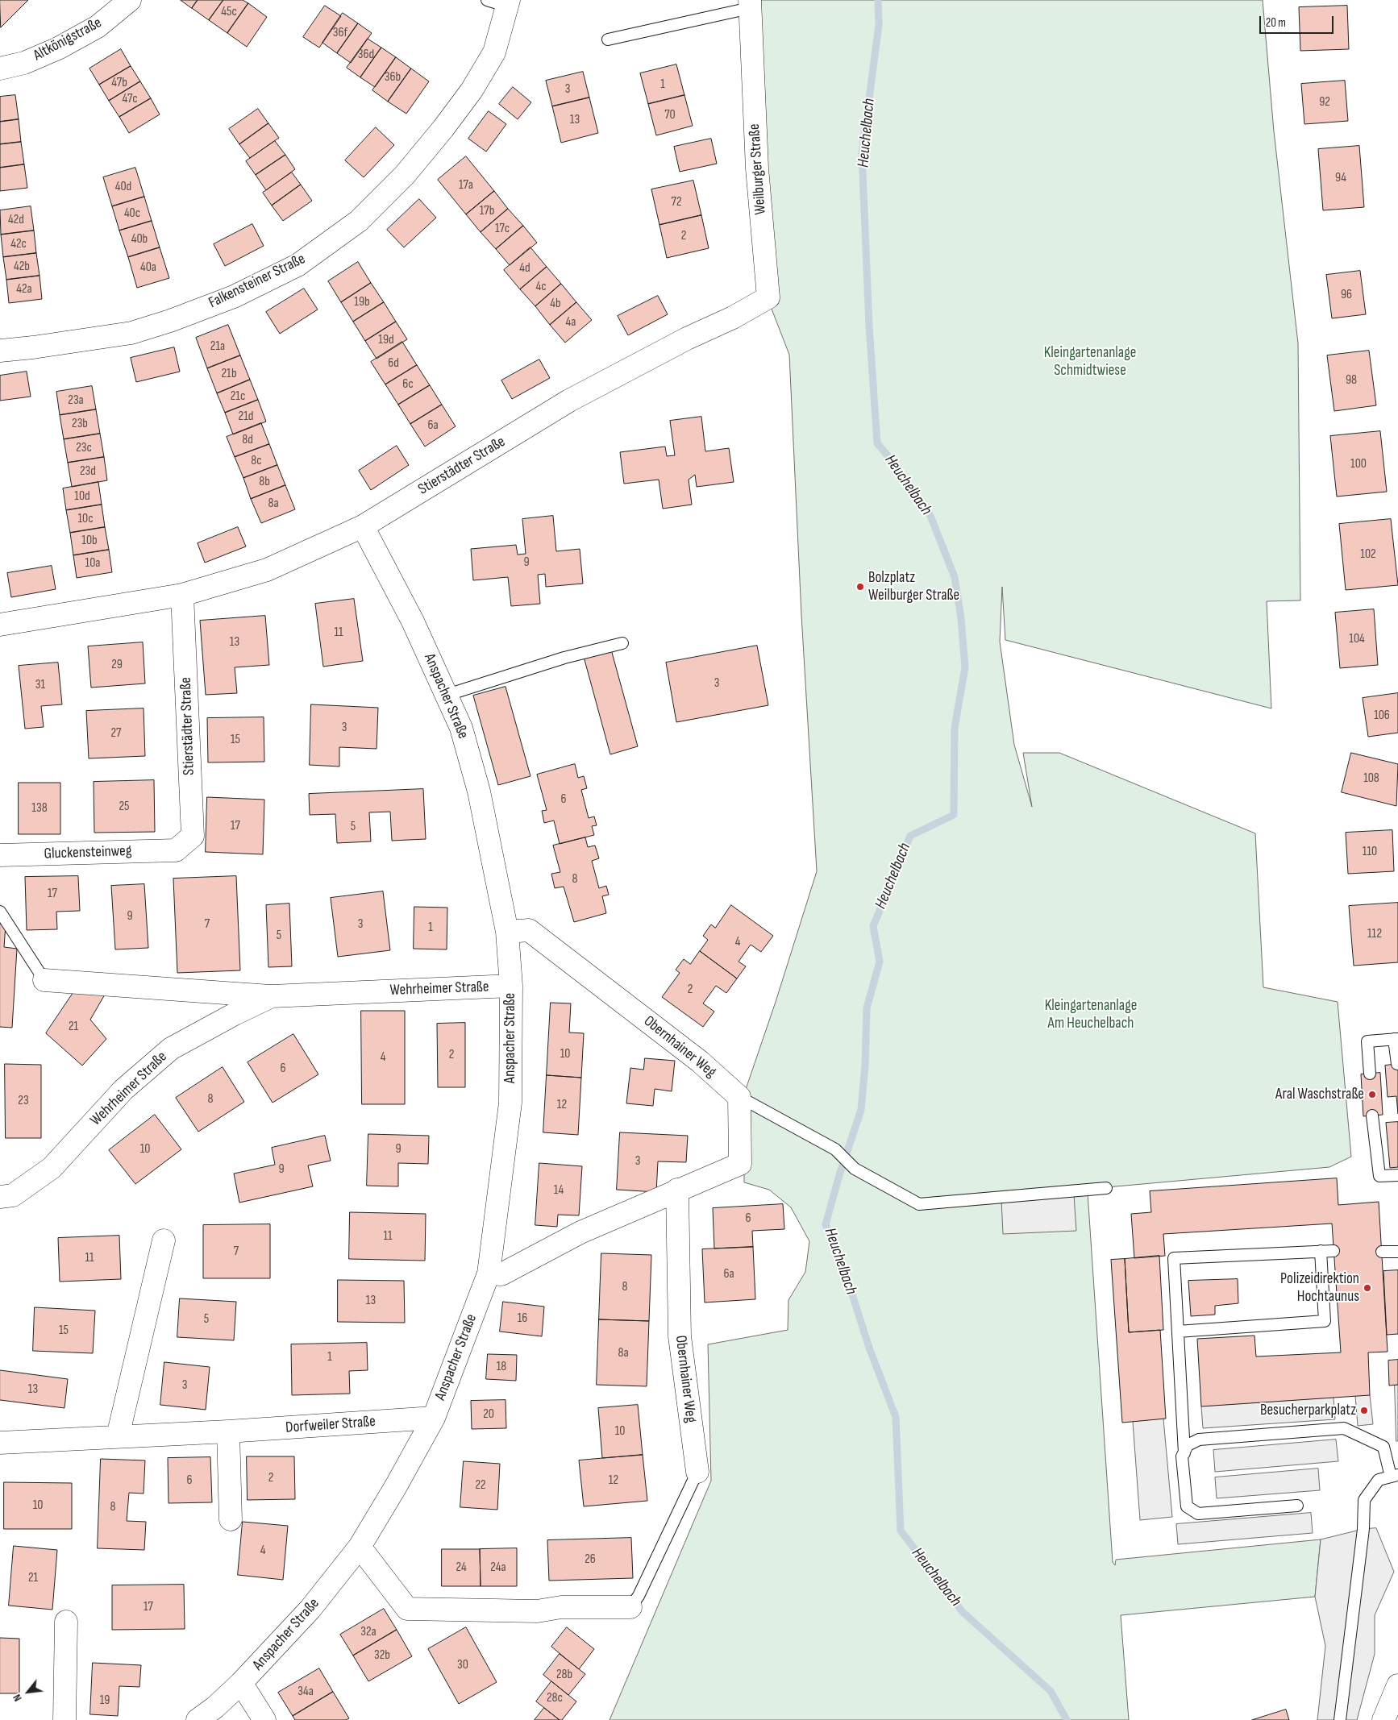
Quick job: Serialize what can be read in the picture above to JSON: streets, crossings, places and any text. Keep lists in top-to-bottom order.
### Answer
{
  "streets": {
    "street": [
      "Altkönigstraße",
      "Weilburger Straße",
      "Falkensteiner Straße",
      "Stierstädter Straße",
      "Anspacher Straße",
      "Gluckensteinweg",
      "Wehrheimer Straße",
      "Obernhainer Weg",
      "Dorfweiler Straße"
    ]
  },
  "crossings": [
    ["Weilburger Straße", "Stierstädter Straße"],
    ["Stierstädter Straße", "Anspacher Straße"],
    ["Stierstädter Straße", "Gluckensteinweg"],
    ["Anspacher Straße", "Wehrheimer Straße"],
    ["Anspacher Straße", "Obernhainer Weg"],
    ["Anspacher Straße", "Dorfweiler Straße"]
  ],
  "water": ["Heuchelbach"],
  "parks": ["Kleingartenanlage Schmidtwiese", "Kleingartenanlage Am Heuchelbach"],
  "places": [
    "Bolzplatz Weilburger Straße",
    "Aral Waschstraße",
    "Polizeidirektion Hochtaunus",
    "Besucherparkplatz"
  ],
  "house_numbers": [
    "45c",
    "36f",
    "36d",
    "36b",
    "47b",
    "1",
    "3",
    "47c",
    "92",
    "70",
    "13",
    "94",
    "17a",
    "40d",
    "72",
    "17b",
    "40c",
    "42d",
    "17c",
    "2",
    "40b",
    "42c",
    "42b",
    "40a",
    "4d",
    "4c",
    "42a",
    "96",
    "19b",
    "4b",
    "4a",
    "19d",
    "21a",
    "6d",
    "21b",
    "98",
    "6c",
    "21c",
    "23a",
    "21d",
    "23b",
    "6a",
    "8d",
    "23c",
    "8c",
    "100",
    "23d",
    "8b",
    "10d",
    "8a",
    "10c",
    "10b",
    "102",
    "9",
    "10a",
    "11",
    "104",
    "13",
    "29",
    "3",
    "31",
    "106",
    "3",
    "27",
    "15",
    "108",
    "6",
    "25",
    "138",
    "17",
    "5",
    "110",
    "8",
    "17",
    "9",
    "7",
    "3",
    "1",
    "112",
    "5",
    "4",
    "2",
    "21",
    "10",
    "2",
    "4",
    "6",
    "8",
    "23",
    "12",
    "10",
    "9",
    "3",
    "9",
    "14",
    "6",
    "11",
    "7",
    "11",
    "6a",
    "8",
    "13",
    "16",
    "5",
    "15",
    "8a",
    "1",
    "18",
    "3",
    "13",
    "20",
    "10",
    "2",
    "6",
    "12",
    "22",
    "10",
    "8",
    "4",
    "26",
    "24",
    "24a",
    "21",
    "17",
    "32a",
    "32b",
    "30",
    "28b",
    "34a",
    "28c",
    "19"
  ],
  "scale_bar": "20 m",
  "north": "bottom left"
}
